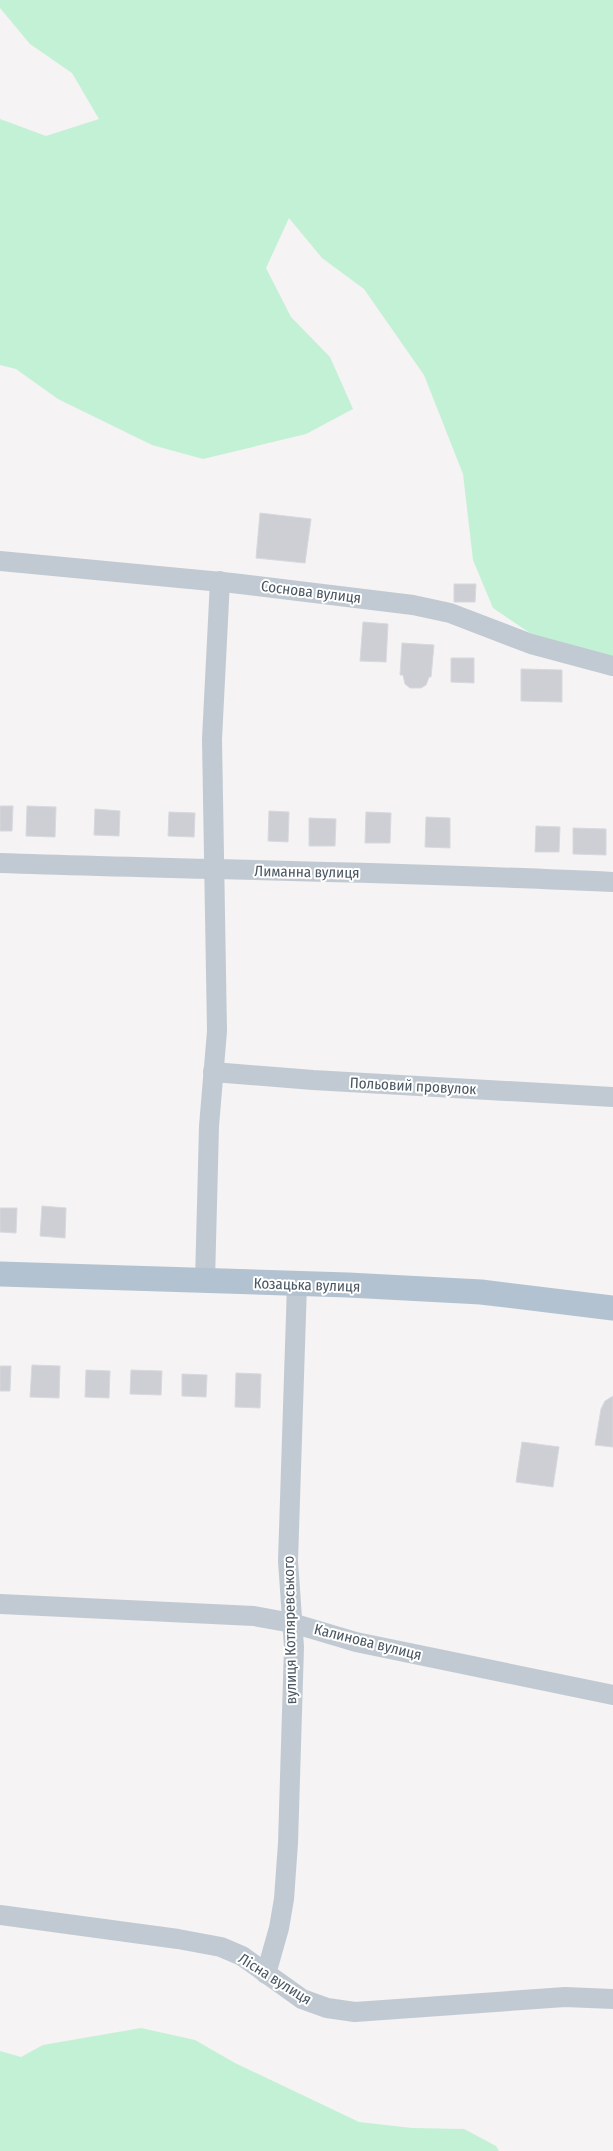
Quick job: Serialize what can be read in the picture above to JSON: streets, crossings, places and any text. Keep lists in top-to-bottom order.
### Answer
{
  "streets": {
    "main road": ["Козацька вулиця"],
    "street": [
      "Соснова вулиця",
      "Лиманна вулиця",
      "Польовий провулок",
      "вулиця Котляревського",
      "Калинова вулиця",
      "Лісна вулиця"
    ]
  },
  "crossings": [
    ["Козацька вулиця", "вулиця Котляревського"],
    ["вулиця Котляревського", "Калинова вулиця"],
    ["вулиця Котляревського", "Лісна вулиця"]
  ]
}
